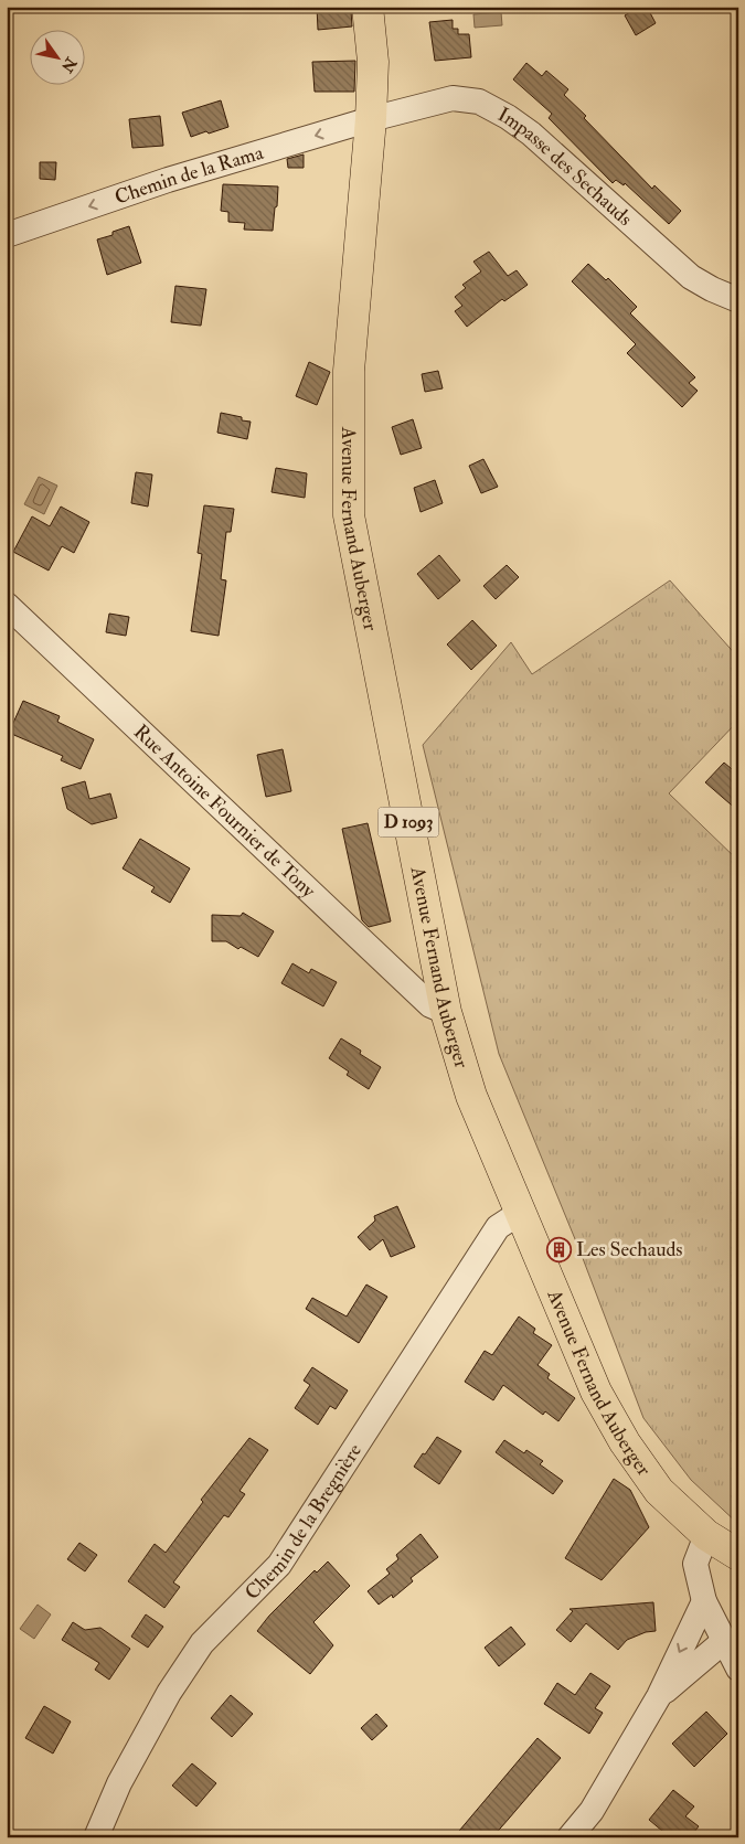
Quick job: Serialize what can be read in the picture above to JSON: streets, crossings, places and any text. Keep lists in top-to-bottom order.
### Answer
{
  "streets": {
    "main road": ["Avenue Fernand Auberger", "D 1093"],
    "street": [
      "Impasse des Sechauds",
      "Chemin de la Rama",
      "Rue Antoine Fournier de Tony",
      "Chemin de la Bregnière"
    ]
  },
  "crossings": [
    ["Impasse des Sechauds", "Chemin de la Rama"],
    ["Impasse des Sechauds", "Avenue Fernand Auberger"],
    ["Chemin de la Rama", "Avenue Fernand Auberger"],
    ["Avenue Fernand Auberger", "Rue Antoine Fournier de Tony"],
    ["Avenue Fernand Auberger", "Chemin de la Bregnière"]
  ],
  "one_way": ["Chemin de la Rama"],
  "places": {
    "building": ["Les Sechauds"]
  },
  "north": "bottom right"
}
